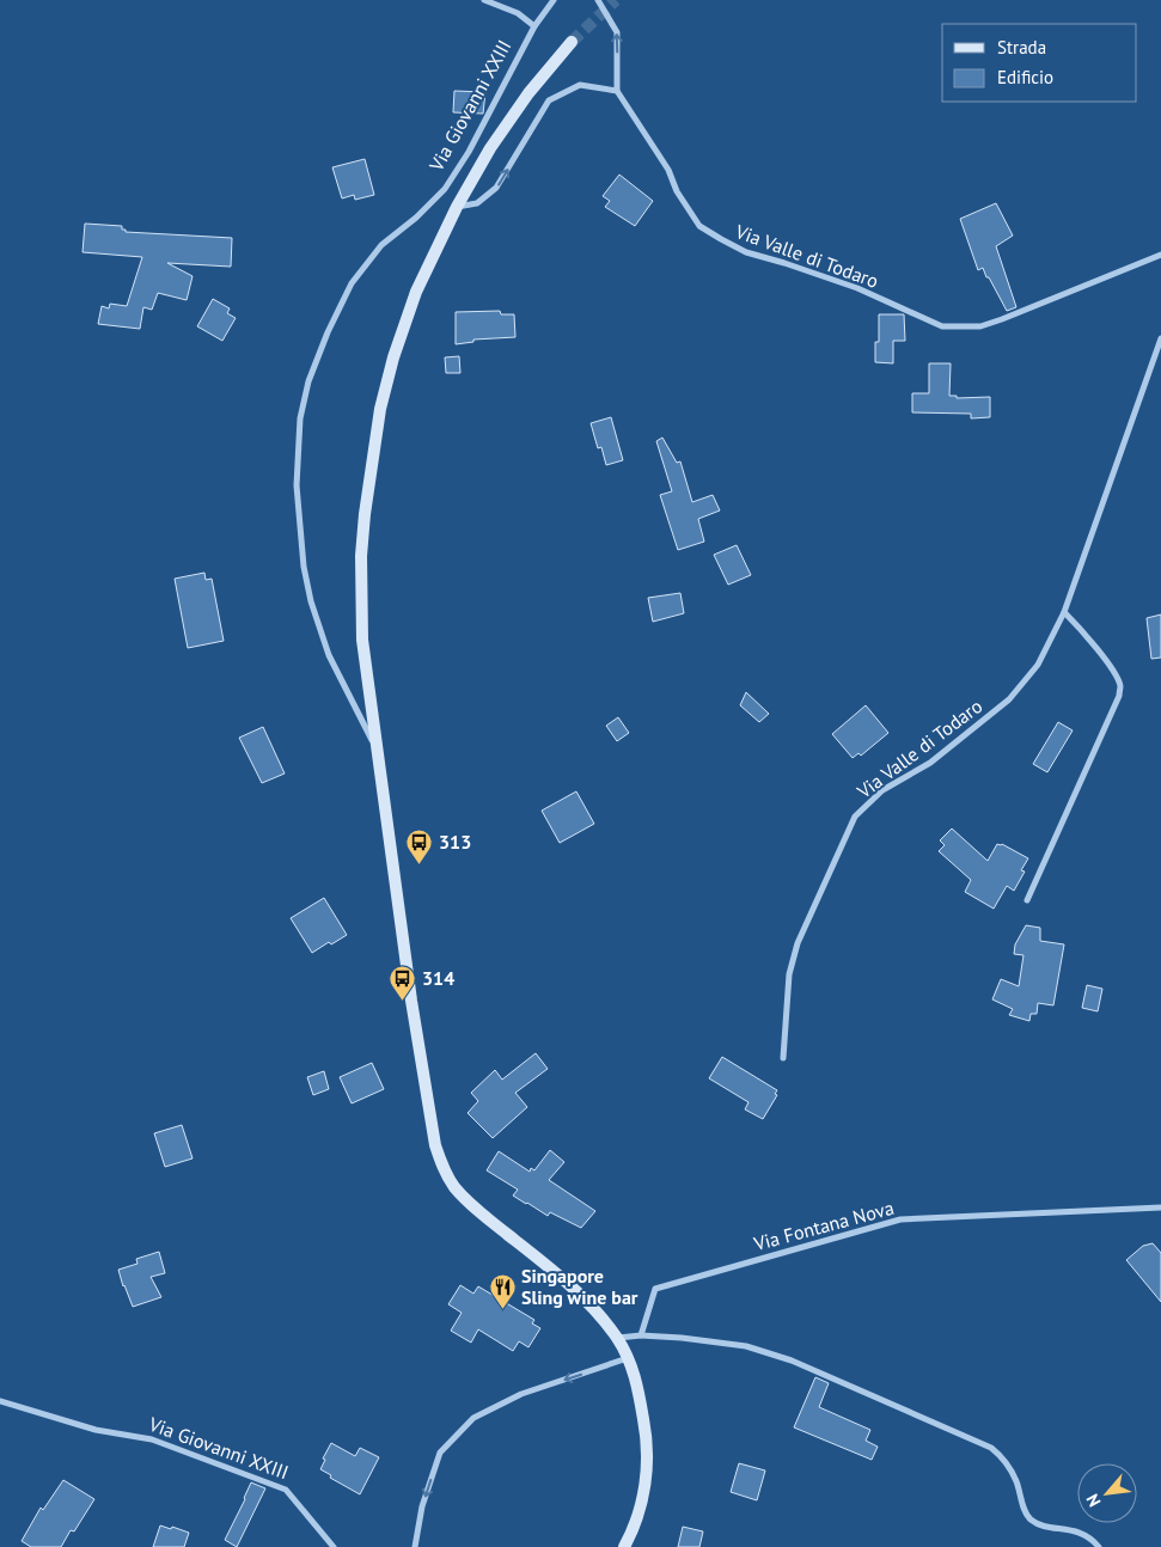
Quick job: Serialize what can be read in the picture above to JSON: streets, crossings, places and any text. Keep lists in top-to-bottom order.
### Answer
{
  "streets": {
    "main road": ["Via Giovanni XXIII"],
    "street": ["Via Valle di Todaro", "Via Fontana Nova"]
  },
  "places": {
    "bus stop": ["313", "314"],
    "restaurant": ["Singapore Sling wine bar"]
  },
  "legend": ["Strada", "Edificio"],
  "north": "bottom left"
}
